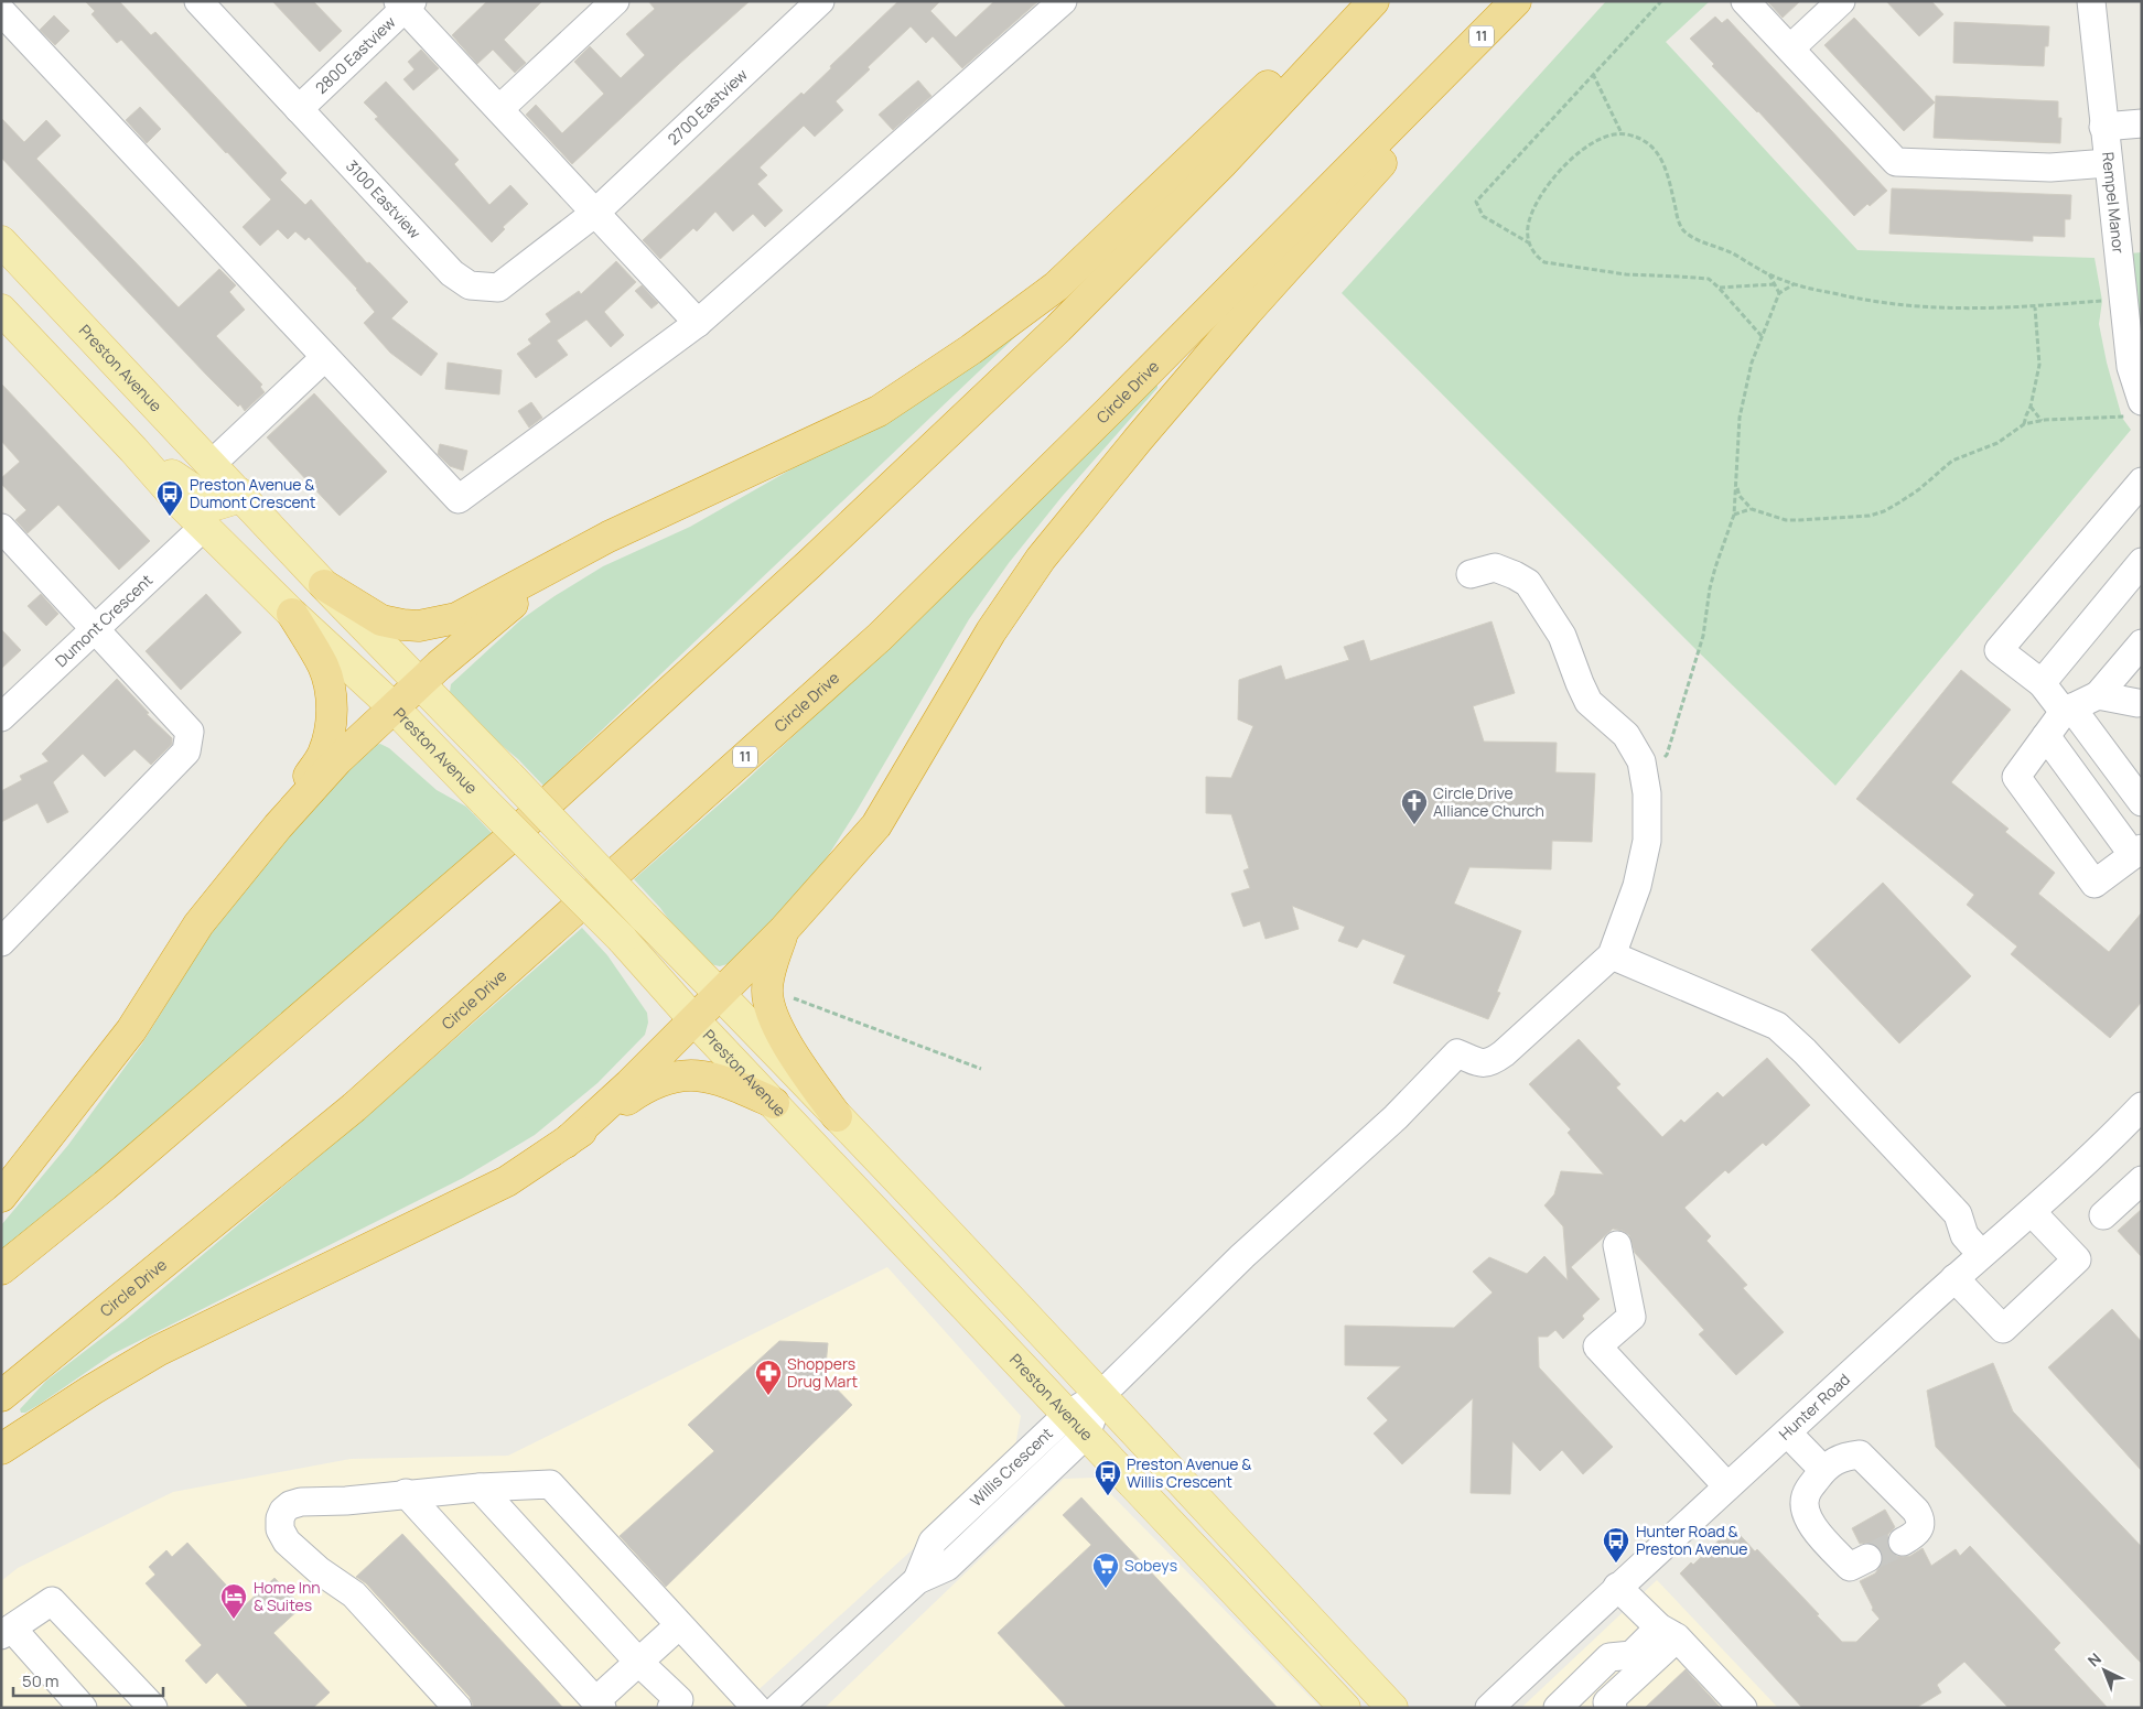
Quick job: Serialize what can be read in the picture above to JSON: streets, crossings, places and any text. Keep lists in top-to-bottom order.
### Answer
{
  "streets": {
    "highway": ["11", "Circle Drive"],
    "main road": ["Preston Avenue"],
    "street": [
      "2800 Eastview",
      "2700 Eastview",
      "3100 Eastview",
      "Rempel Manor",
      "Dumont Crescent",
      "Hunter Road",
      "Willis Crescent"
    ]
  },
  "crossings": [
    ["2800 Eastview", "3100 Eastview"],
    ["2700 Eastview", "3100 Eastview"],
    ["Preston Avenue", "Dumont Crescent"],
    ["Preston Avenue", "Willis Crescent"]
  ],
  "places": {
    "bus stop": ["Preston Avenue & Dumont Crescent", "Preston Avenue & Willis Crescent", "Hunter Road & Preston Avenue"],
    "church": ["Circle Drive Alliance Church"],
    "pharmacy": ["Shoppers Drug Mart"],
    "supermarket": ["Sobeys"],
    "hotel": ["Home Inn & Suites"]
  },
  "scale_bar": "50 m",
  "north": "top left"
}
